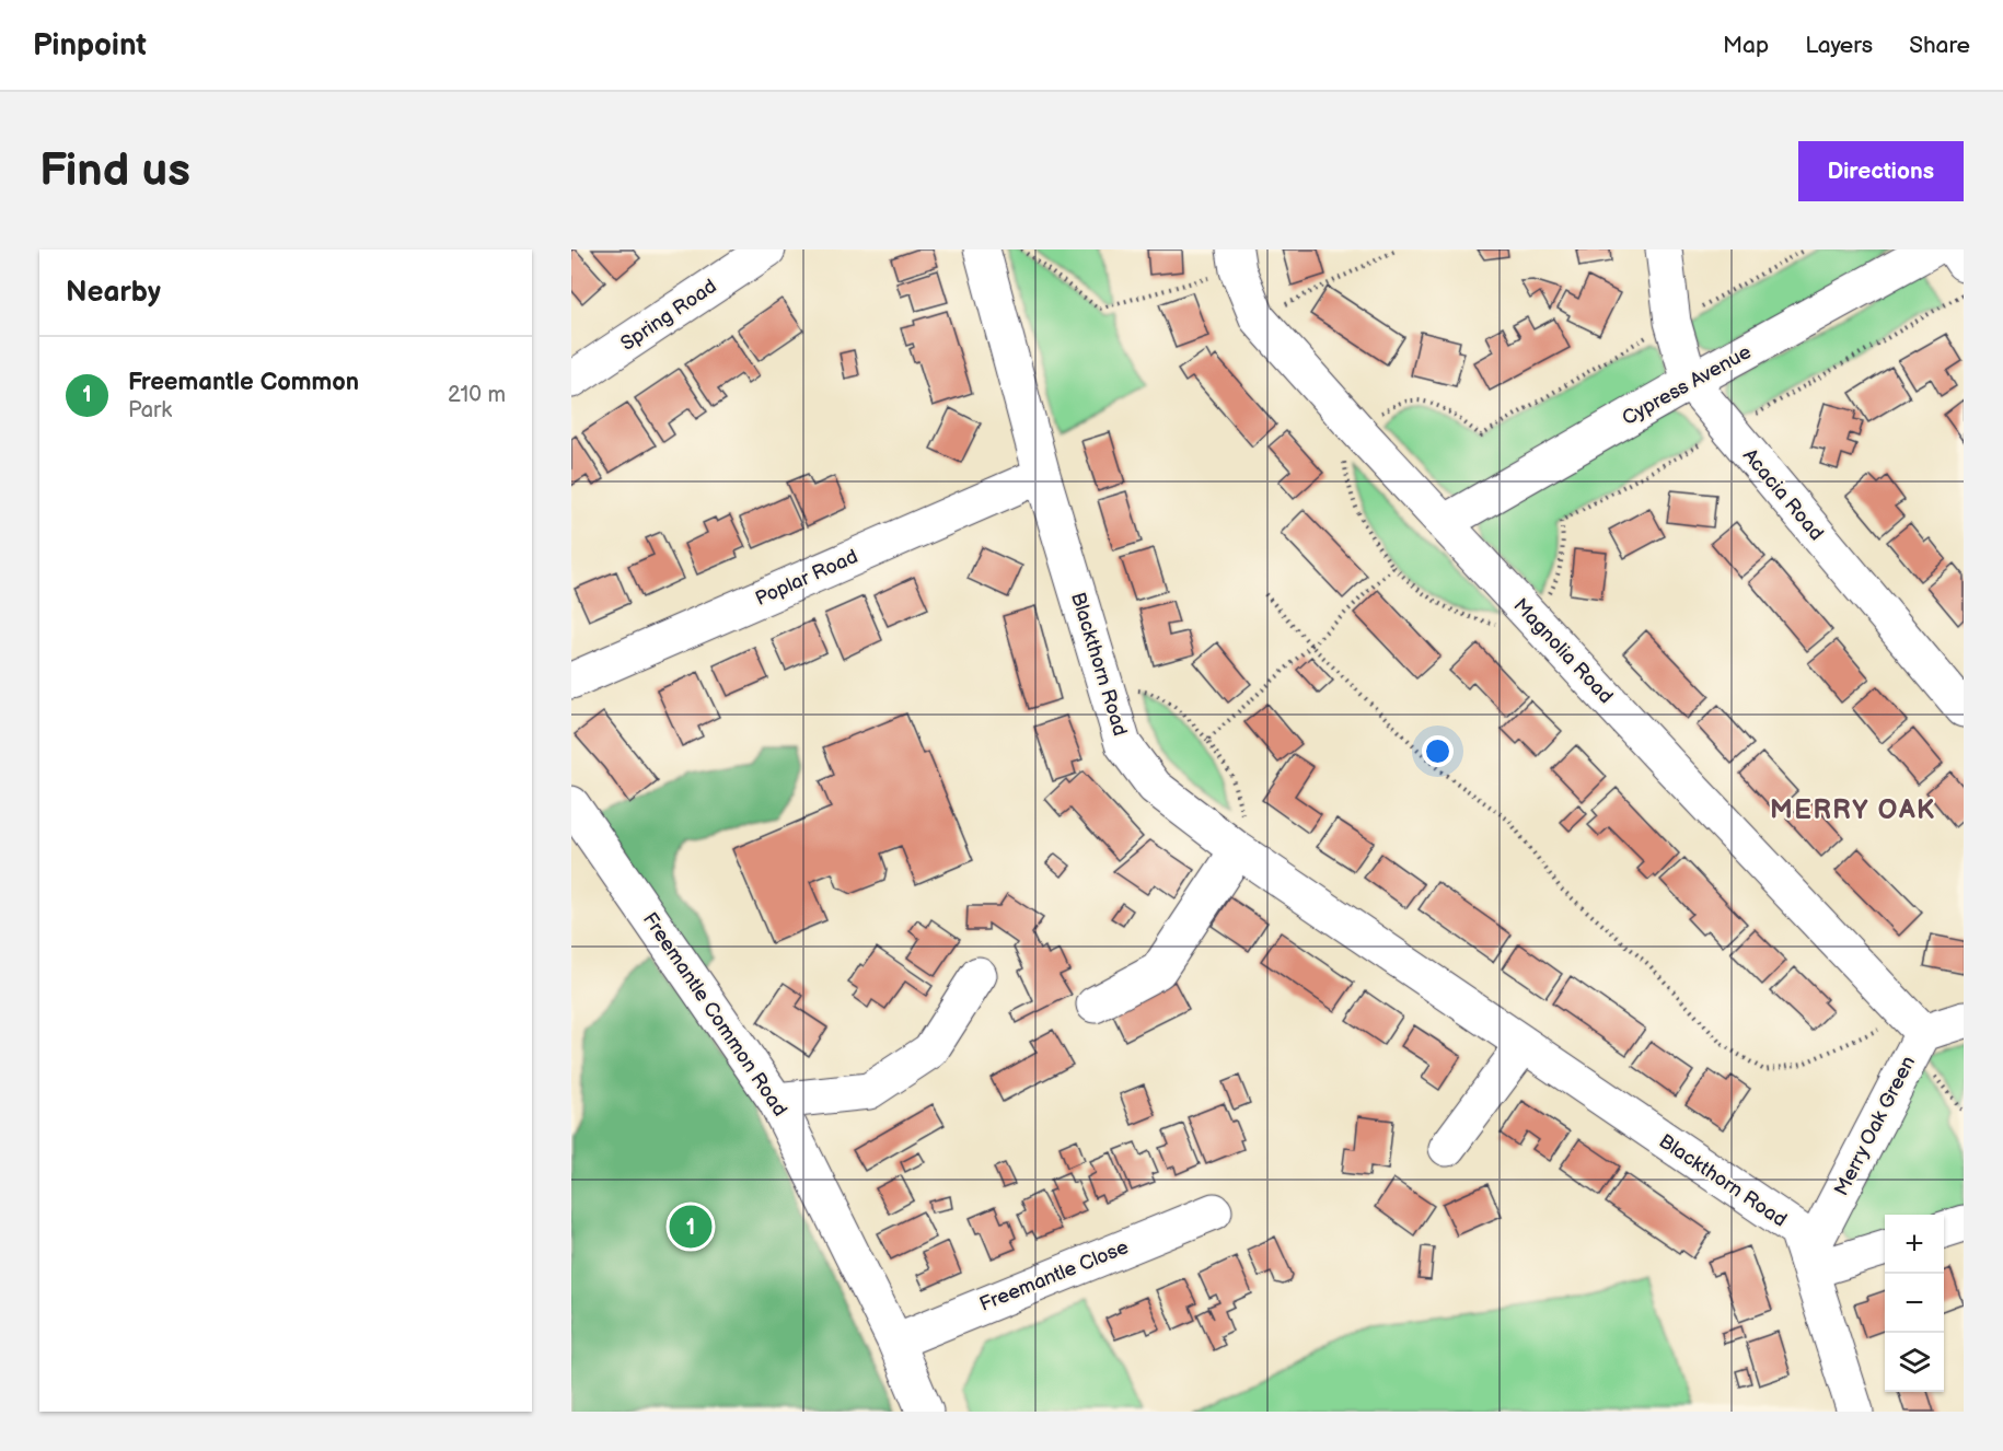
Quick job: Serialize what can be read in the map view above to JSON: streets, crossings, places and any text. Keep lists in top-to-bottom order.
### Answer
{
  "streets": {
    "street": [
      "Spring Road",
      "Cypress Avenue",
      "Acacia Road",
      "Poplar Road",
      "Magnolia Road",
      "Blackthorn Road",
      "Freemantle Common Road",
      "Merry Oak Green",
      "Freemantle Close"
    ]
  },
  "crossings": [
    ["Cypress Avenue", "Acacia Road"],
    ["Cypress Avenue", "Magnolia Road"],
    ["Poplar Road", "Blackthorn Road"],
    ["Magnolia Road", "Merry Oak Green"],
    ["Blackthorn Road", "Merry Oak Green"],
    ["Freemantle Common Road", "Freemantle Close"]
  ],
  "districts": ["MERRY OAK"],
  "page": {
    "header": "Pinpoint",
    "nav": ["Map", "Layers", "Share"],
    "buttons": "Directions",
    "title": "Find us",
    "heading": "Nearby",
    "list": [
      {
        "mark": "1",
        "name": "Freemantle Common",
        "note": "Park",
        "value": "210 m"
      }
    ],
    "pins": "1",
    "map_buttons": ["+", "−"]
  }
}
